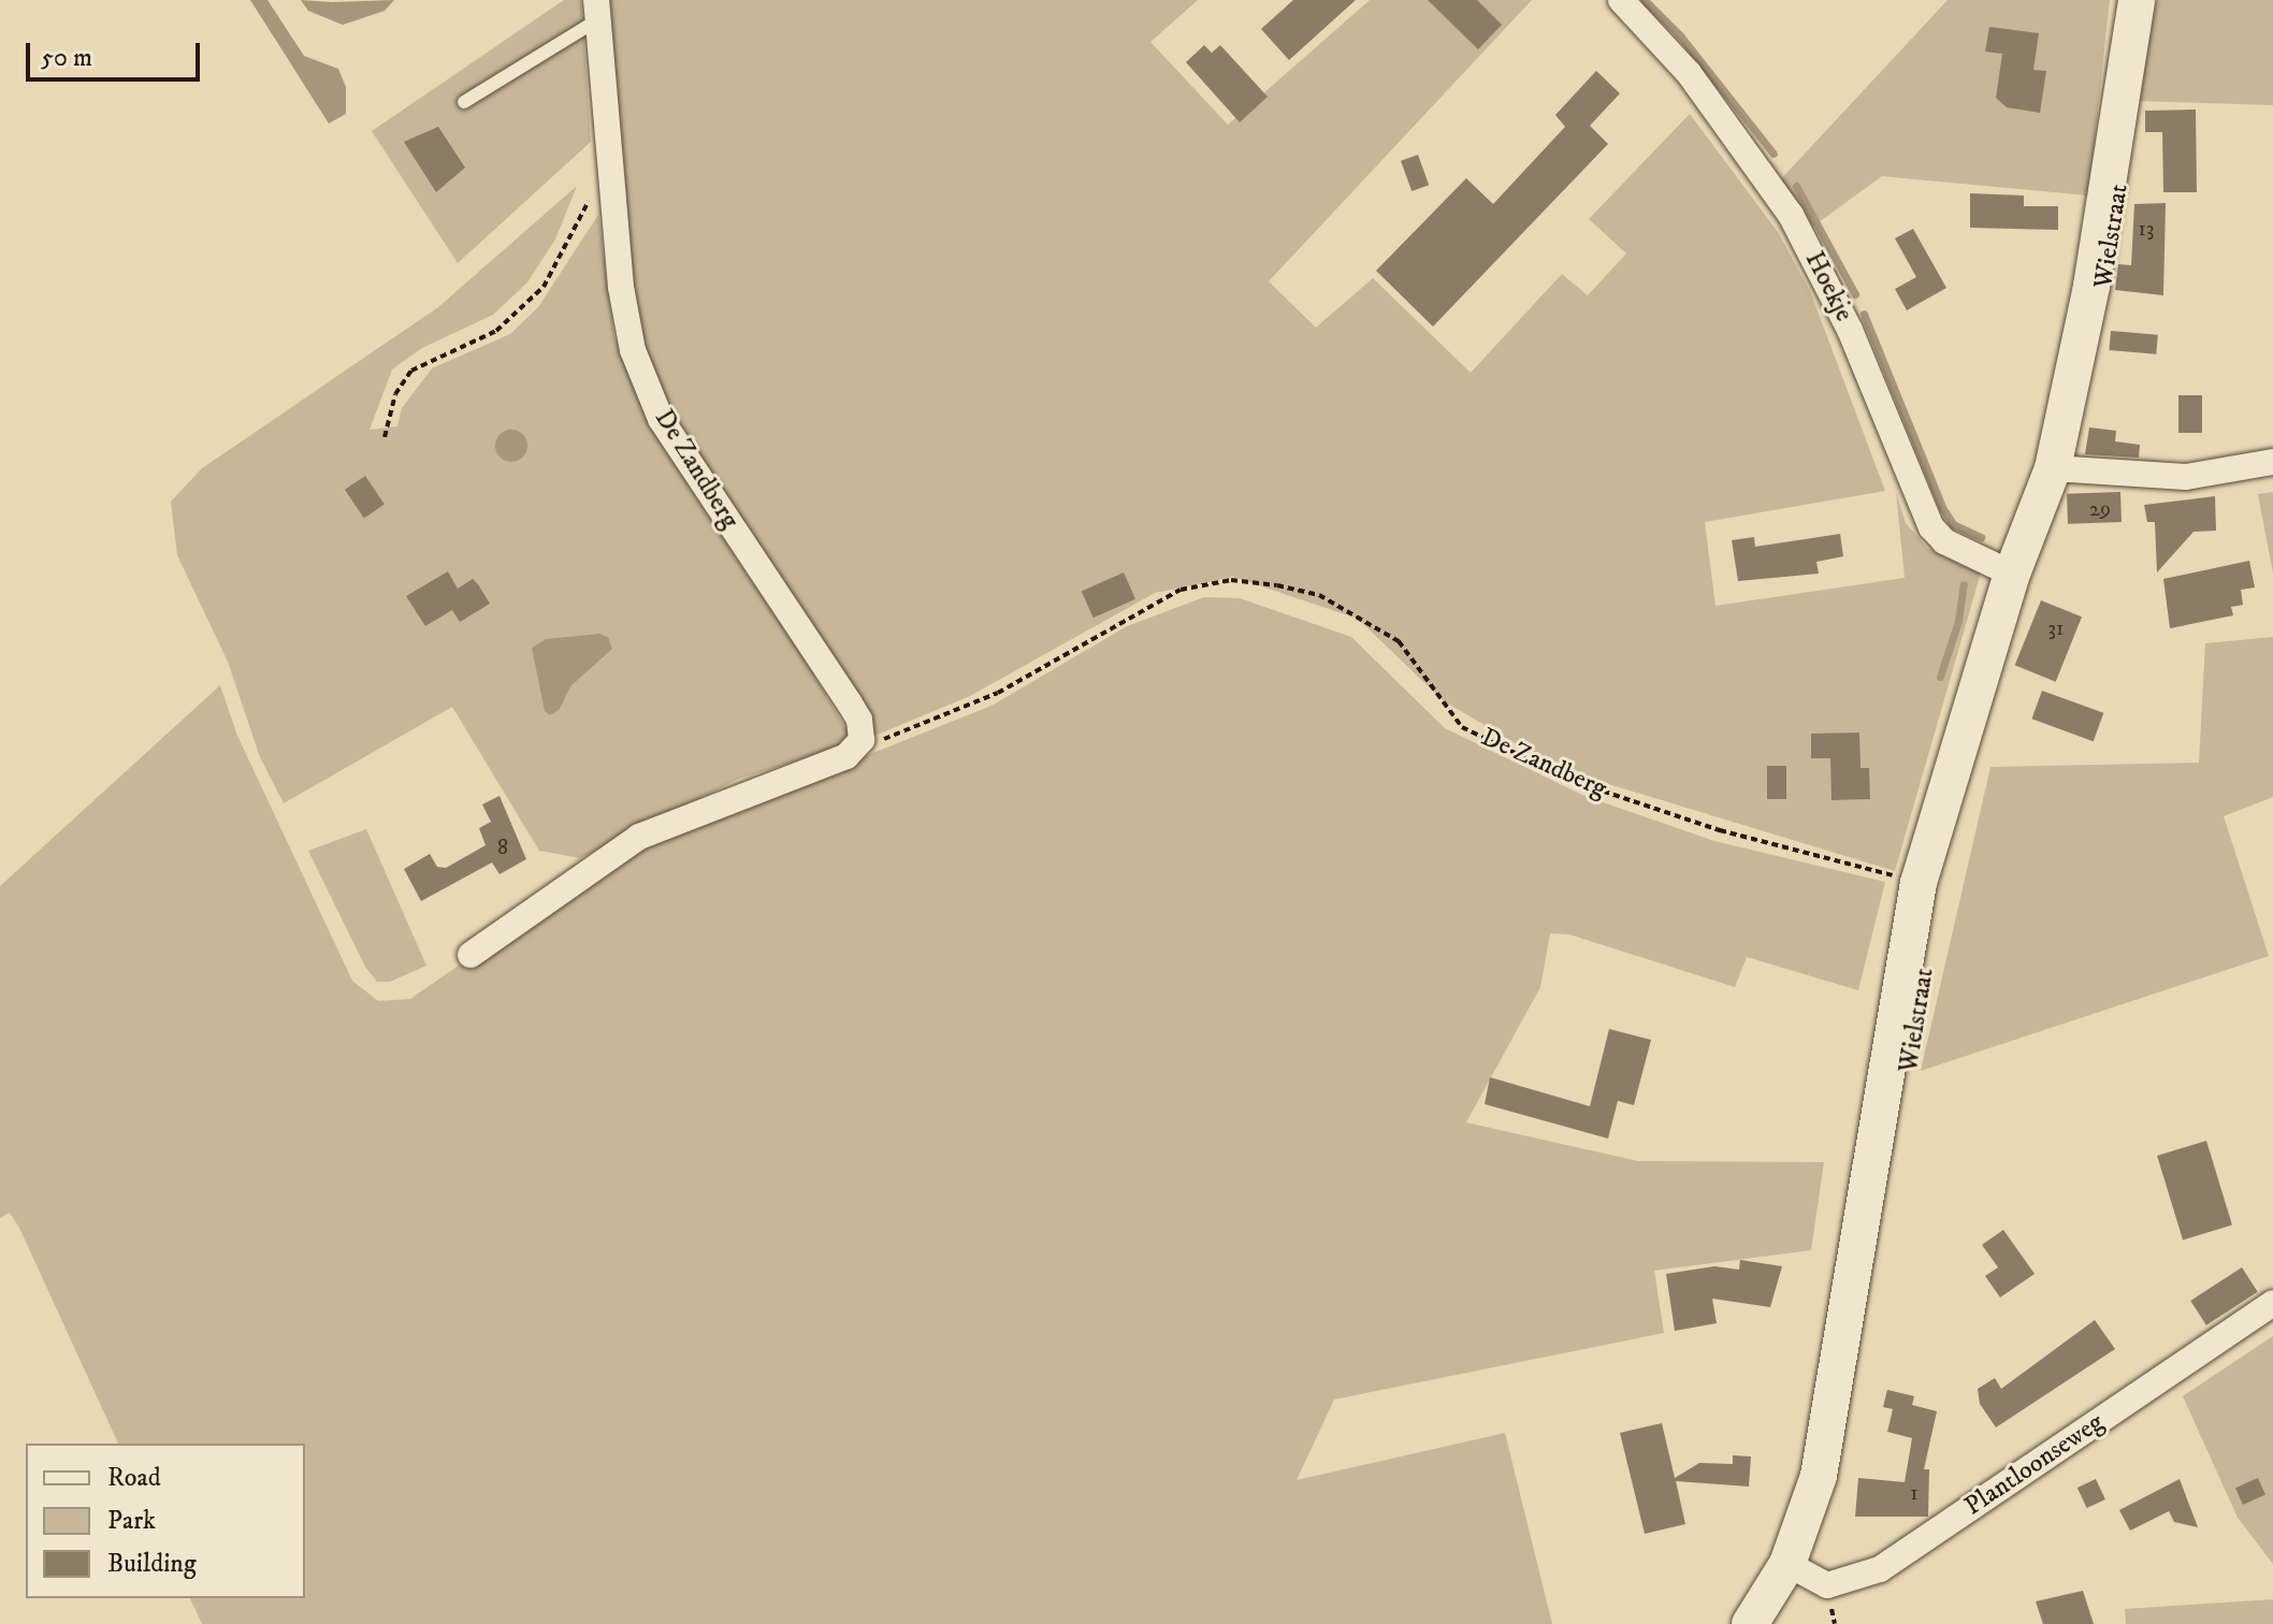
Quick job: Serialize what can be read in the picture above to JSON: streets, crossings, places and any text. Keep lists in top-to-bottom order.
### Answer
{
  "streets": {
    "street": [
      "Wielstraat",
      "Hoekje",
      "De Zandberg",
      "Plantloonseweg"
    ]
  },
  "crossings": [
    ["Wielstraat", "Hoekje"],
    ["Wielstraat", "Plantloonseweg"]
  ],
  "house_numbers": [
    "13",
    "29",
    "31",
    "8",
    "1"
  ],
  "legend": ["Road", "Park", "Building"],
  "scale_bar": "50 m"
}
